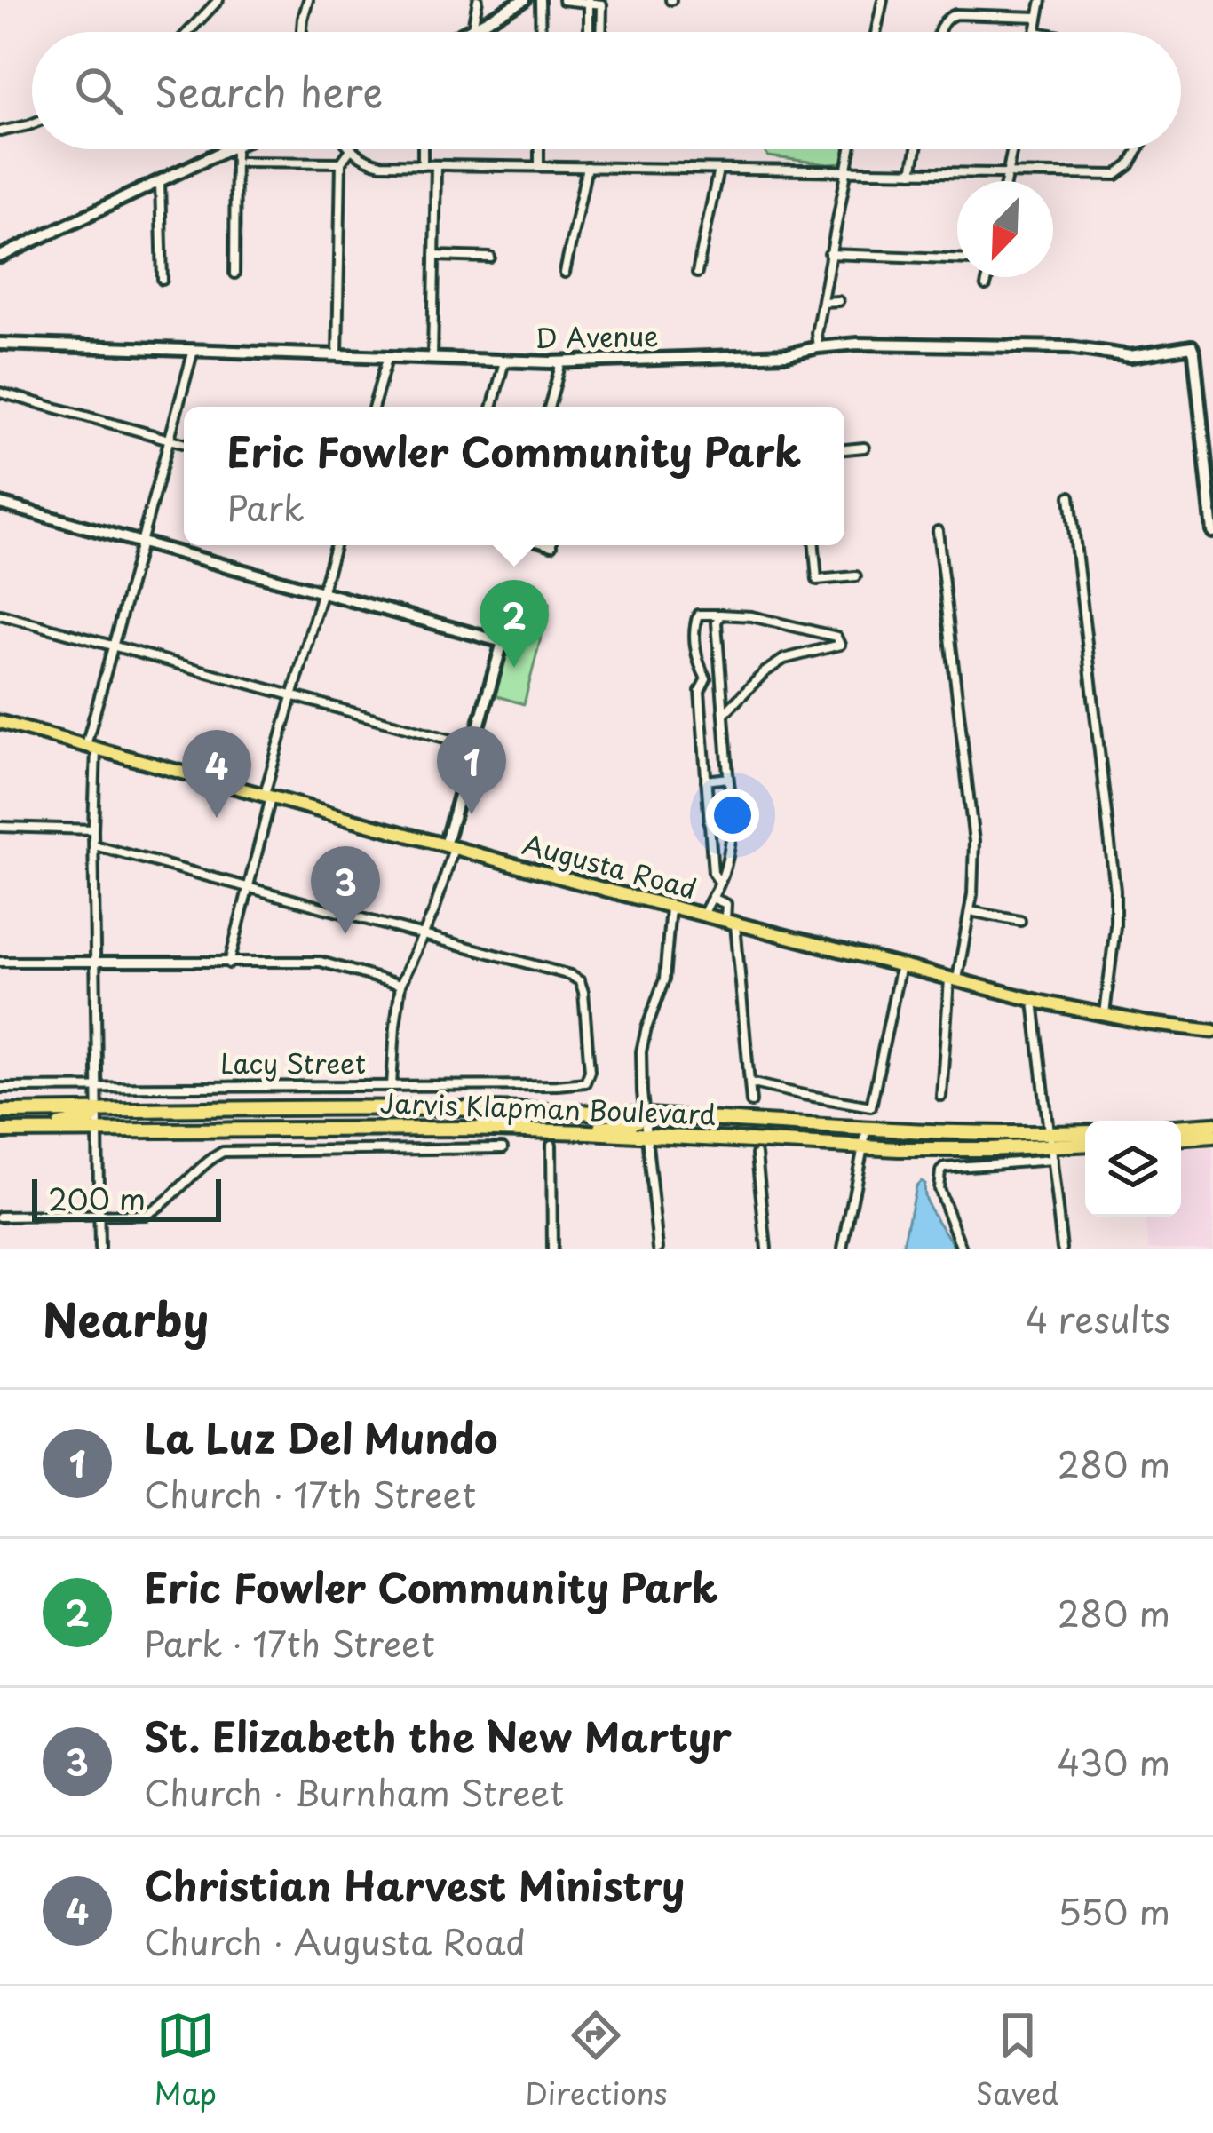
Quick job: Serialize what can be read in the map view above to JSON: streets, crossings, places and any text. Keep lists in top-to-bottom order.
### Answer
{
  "streets": {
    "highway": ["Jarvis Klapman Boulevard"],
    "main road": ["Augusta Road"],
    "street": ["D Avenue", "Lacy Street"]
  },
  "scale_bar": "200 m",
  "north": "bottom left",
  "page": {
    "search": "Search here",
    "popup": ["Eric Fowler Community Park", "Park"],
    "pins": [
      "2",
      "1",
      "4",
      "3"
    ],
    "scale": "200 m",
    "heading": ["Nearby", "4 results"],
    "list": [
      {
        "mark": "1",
        "name": "La Luz Del Mundo",
        "note": "Church · 17th Street",
        "value": "280 m"
      },
      {
        "mark": "2",
        "name": "Eric Fowler Community Park",
        "note": "Park · 17th Street",
        "value": "280 m"
      },
      {
        "mark": "3",
        "name": "St. Elizabeth the New Martyr",
        "note": "Church · Burnham Street",
        "value": "430 m"
      },
      {
        "mark": "4",
        "name": "Christian Harvest Ministry",
        "note": "Church · Augusta Road",
        "value": "550 m"
      }
    ],
    "nav": ["Map", "Directions", "Saved"]
  }
}
